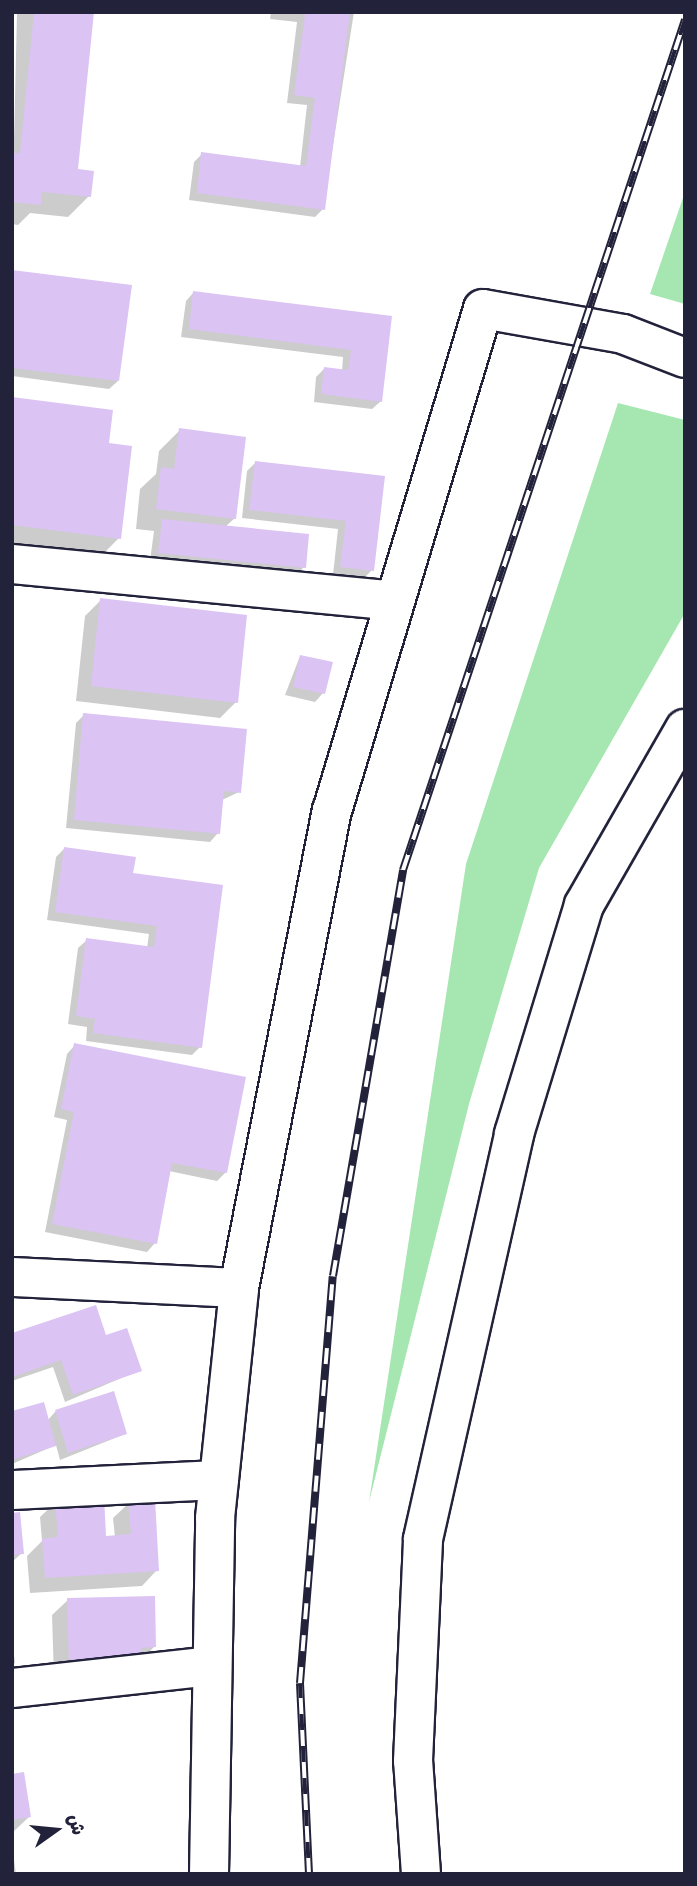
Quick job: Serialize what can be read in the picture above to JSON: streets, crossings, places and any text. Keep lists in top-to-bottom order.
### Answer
{
  "north": "right"
}
